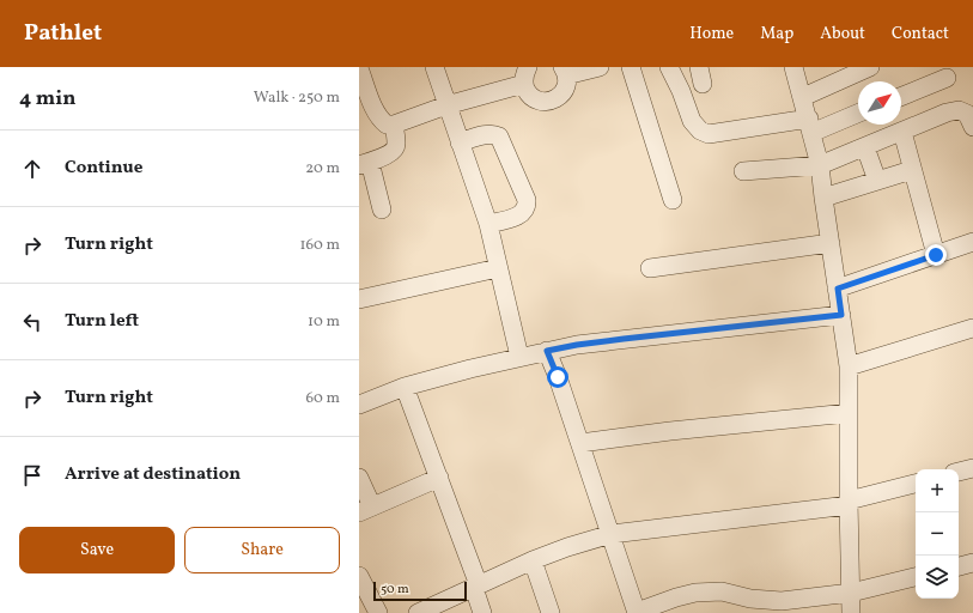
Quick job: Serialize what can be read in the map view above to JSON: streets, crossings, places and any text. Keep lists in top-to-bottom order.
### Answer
{
  "scale_bar": "50 m",
  "north": "top right",
  "page": {
    "header": "Pathlet",
    "nav": [
      "Home",
      "Map",
      "About",
      "Contact"
    ],
    "heading": ["4 min", "Walk · 250 m"],
    "list": [
      ["Continue", "20 m"],
      ["Turn right", "160 m"],
      ["Turn left", "10 m"],
      ["Turn right", "60 m"],
      "Arrive at destination"
    ],
    "map_buttons": ["+", "−"],
    "buttons": ["Save", "Share"],
    "scale": "50 m"
  }
}
